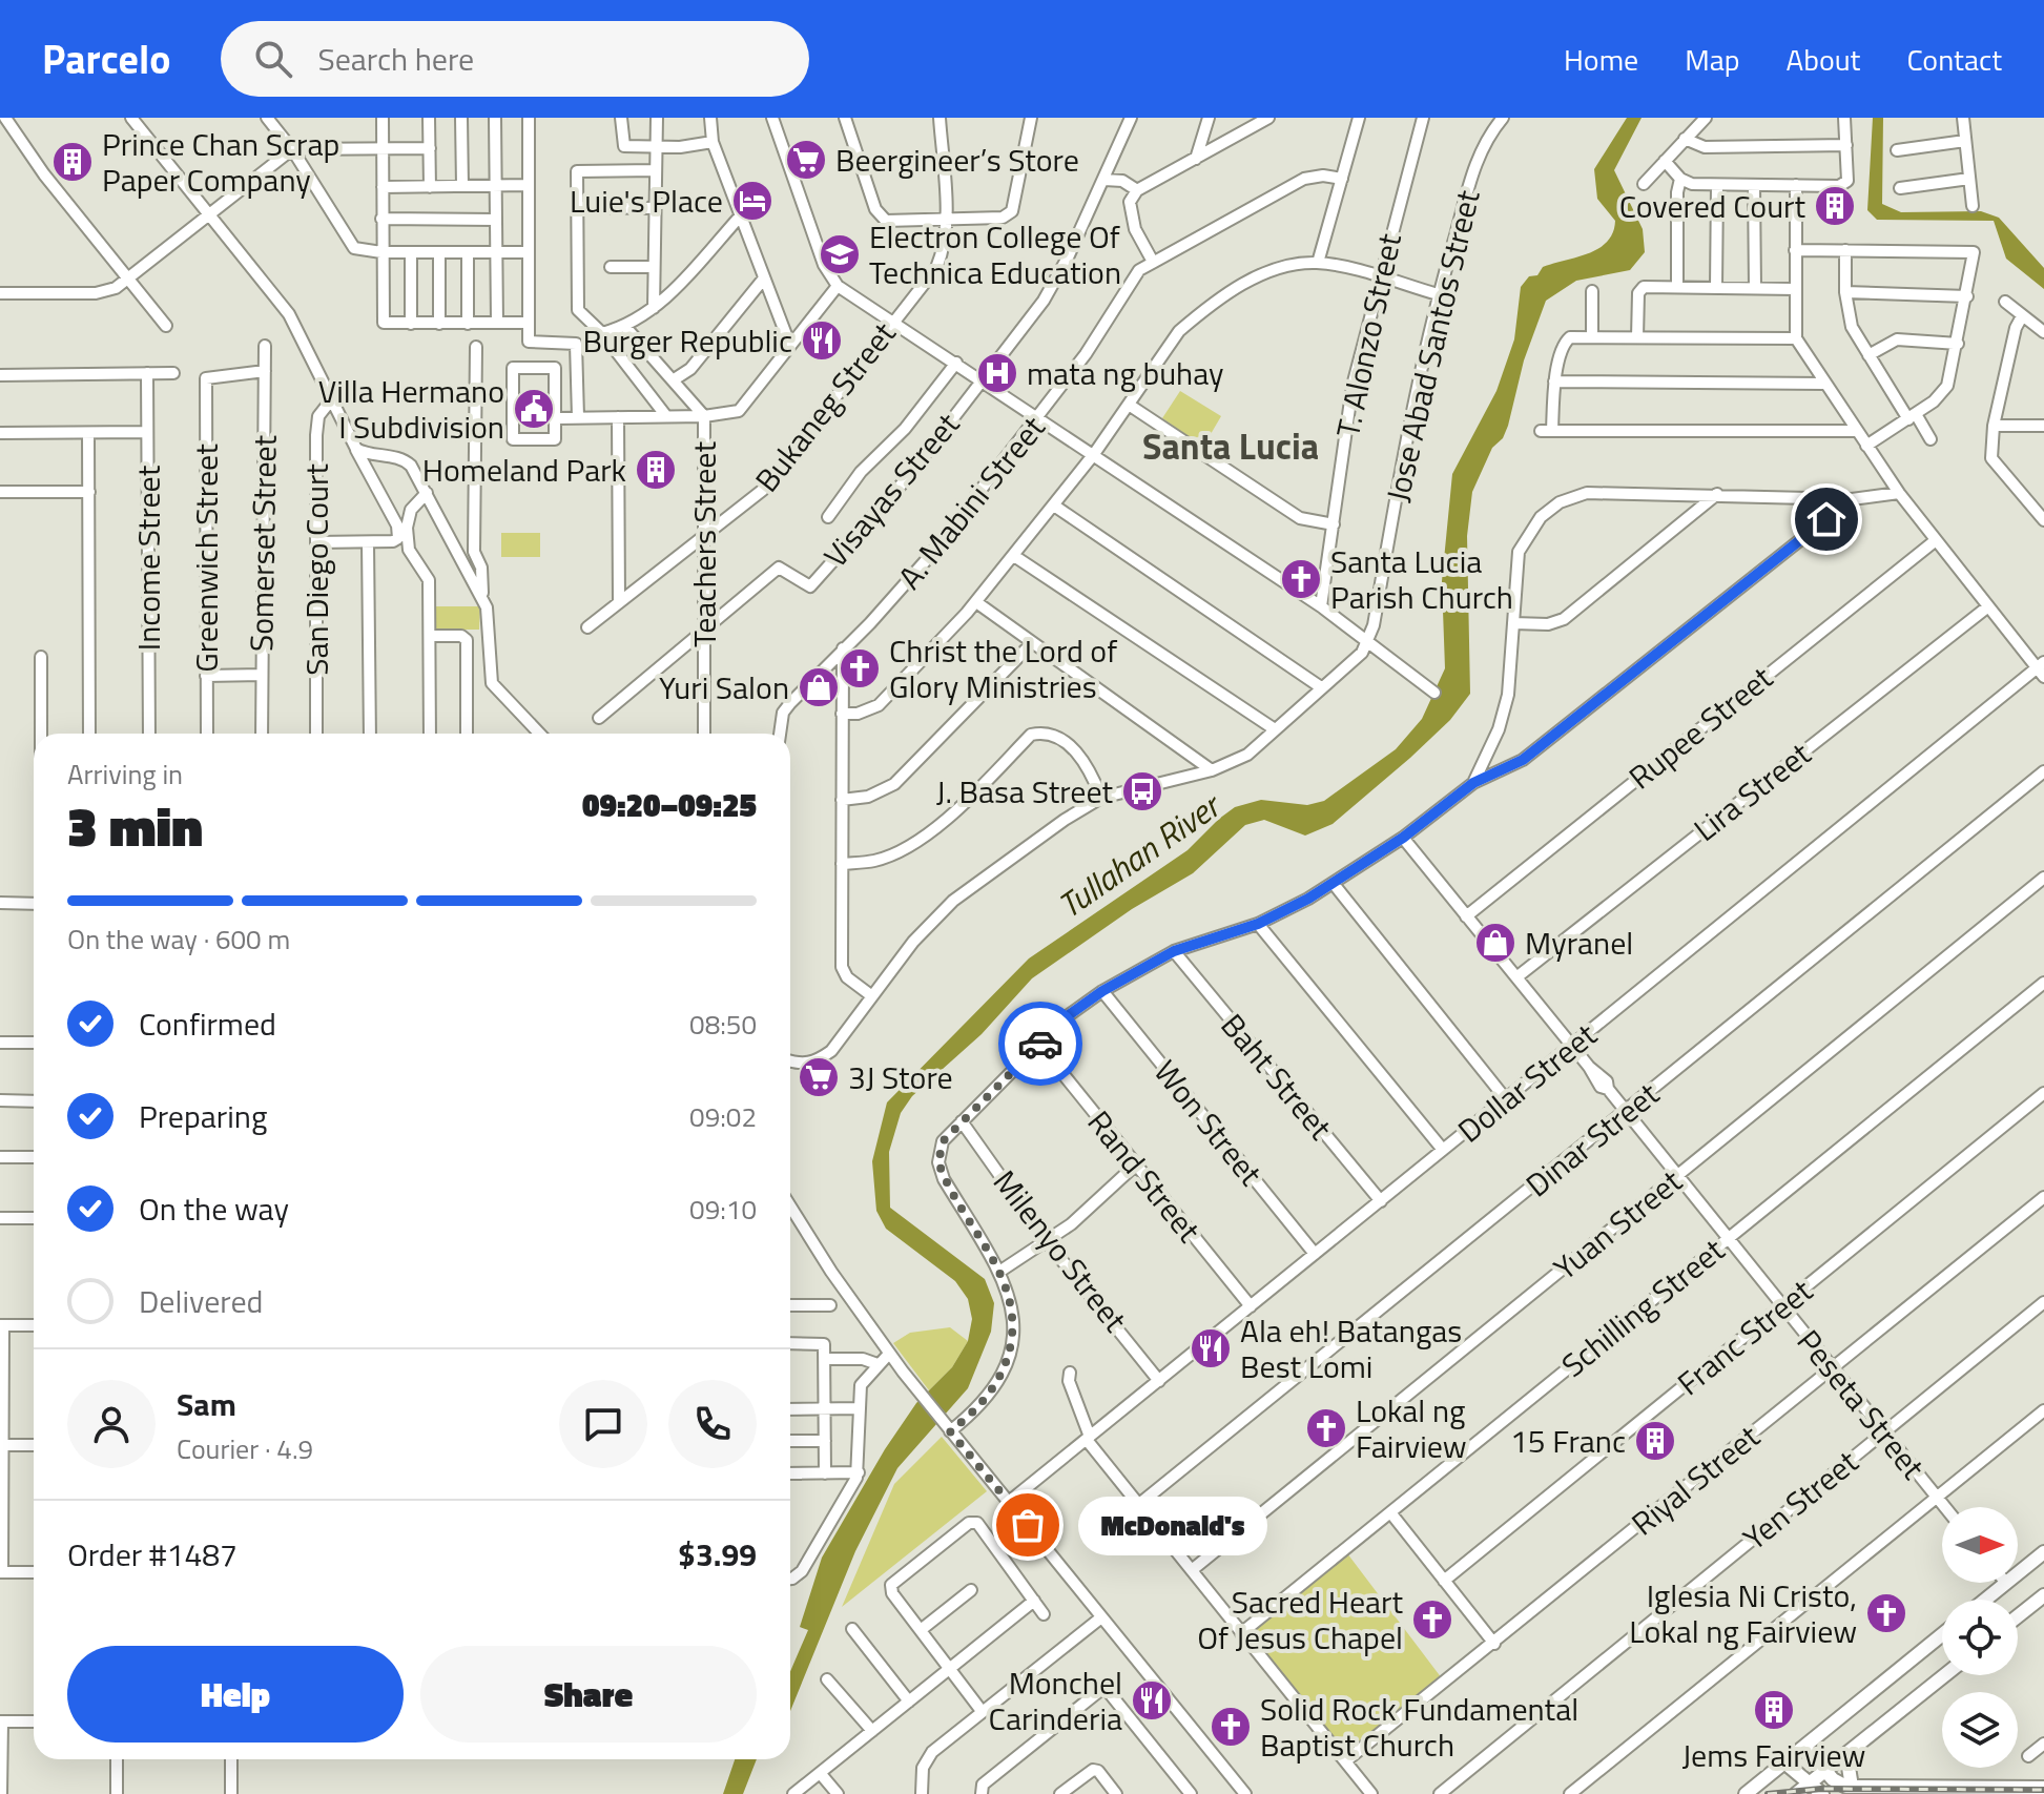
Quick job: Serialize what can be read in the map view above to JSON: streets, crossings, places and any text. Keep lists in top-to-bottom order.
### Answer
{
  "streets": {
    "street": [
      "T. Alonzo Street",
      "Jose Abad Santos Street",
      "Bukaneg Street",
      "Visayas Street",
      "A. Mabini Street",
      "Somerset Street",
      "Teachers Street",
      "Income Street",
      "Greenwich Street",
      "San Diego Court",
      "Rupee Street",
      "Lira Street",
      "Baht Street",
      "Dollar Street",
      "Won Street",
      "Dinar Street",
      "Rand Street",
      "Yuan Street",
      "Milenyo Street",
      "Schilling Street",
      "Franc Street",
      "Peseta Street",
      "Riyal Street",
      "Yen Street"
    ]
  },
  "crossings": [
    ["Bukaneg Street", "Teachers Street"],
    ["Visayas Street", "Teachers Street"],
    ["Somerset Street", "Greenwich Street"],
    ["Rupee Street", "Peseta Street"],
    ["Lira Street", "Peseta Street"],
    ["Baht Street", "Dollar Street"],
    ["Dollar Street", "Won Street"],
    ["Dollar Street", "Rand Street"],
    ["Dollar Street", "Milenyo Street"],
    ["Dollar Street", "Peseta Street"],
    ["Dinar Street", "Peseta Street"],
    ["Yuan Street", "Peseta Street"],
    ["Schilling Street", "Peseta Street"],
    ["Franc Street", "Peseta Street"],
    ["Peseta Street", "Riyal Street"],
    ["Peseta Street", "Yen Street"]
  ],
  "districts": ["Santa Lucia"],
  "water": ["Tullahan River"],
  "places": {
    "supermarket": ["Beergineer’s Store", "3J Store"],
    "building": [
      "Prince Chan Scrap Paper Company",
      "Covered Court",
      "Homeland Park",
      "15 Franc",
      "Jems Fairview"
    ],
    "hotel": ["Luie's Place"],
    "school or university": ["Electron College Of Technica Education"],
    "restaurant": ["Burger Republic", "Ala eh! Batangas Best Lomi", "Monchel Carinderia"],
    "hospital": ["mata ng buhay"],
    "public building": ["Villa Hermano I Subdivision"],
    "church": [
      "Santa Lucia Parish Church",
      "Christ the Lord of Glory Ministries",
      "Lokal ng Fairview",
      "Iglesia Ni Cristo, Lokal ng Fairview",
      "Sacred Heart Of Jesus Chapel",
      "Solid Rock Fundamental Baptist Church"
    ],
    "shop": ["Yuri Salon", "Myranel"],
    "bus stop": ["J. Basa Street"],
    "other": ["McDonald's"]
  },
  "north": "right",
  "page": {
    "header": "Parcelo",
    "search": "Search here",
    "nav": [
      "Home",
      "Map",
      "About",
      "Contact"
    ],
    "heading": ["3 min", "Arriving in", "09:20–09:25"],
    "panel": [
      "Sam",
      "Courier · 4.9",
      "Order #1487",
      "$3.99"
    ],
    "bar": "On the way · 600 m",
    "list": [
      ["Confirmed", "08:50"],
      ["Preparing", "09:02"],
      ["On the way", "09:10"],
      "Delivered"
    ],
    "bubble": "McDonald's",
    "buttons": ["Help", "Share"]
  }
}
